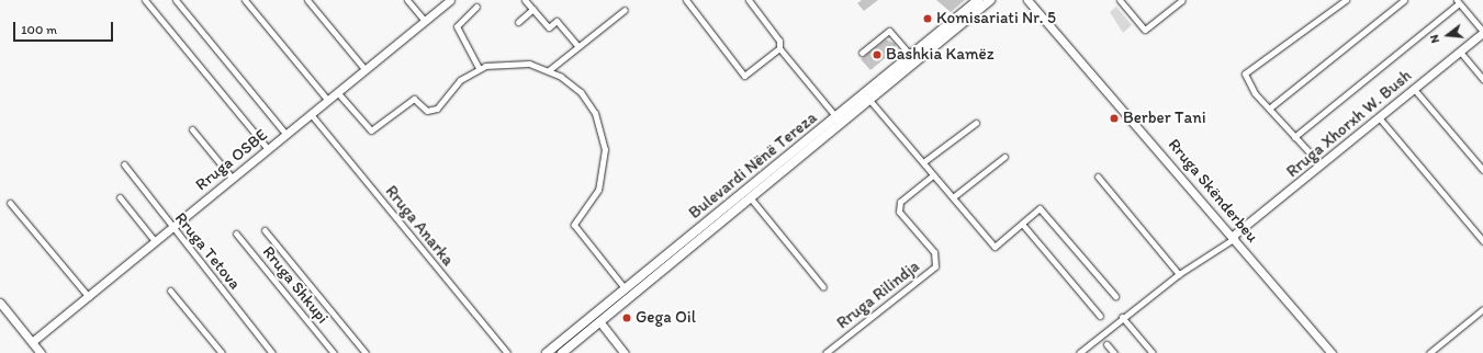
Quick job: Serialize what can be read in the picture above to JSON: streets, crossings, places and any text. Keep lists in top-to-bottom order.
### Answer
{
  "streets": {
    "main road": ["Bulevardi Nënë Tereza"],
    "street": [
      "Rruga Xhorxh W. Bush",
      "Rruga OSBE",
      "Rruga Skënderbeu",
      "Rruga Anarka",
      "Rruga Tetova",
      "Rruga Shkupi",
      "Rruga Rilindja"
    ]
  },
  "crossings": [
    ["Rruga Xhorxh W. Bush", "Rruga Skënderbeu"],
    ["Rruga OSBE", "Rruga Anarka"],
    ["Rruga OSBE", "Rruga Tetova"]
  ],
  "places": [
    "Komisariati Nr. 5",
    "Bashkia Kamëz",
    "Berber Tani",
    "Gega Oil"
  ],
  "scale_bar": "100 m",
  "north": "left"
}
